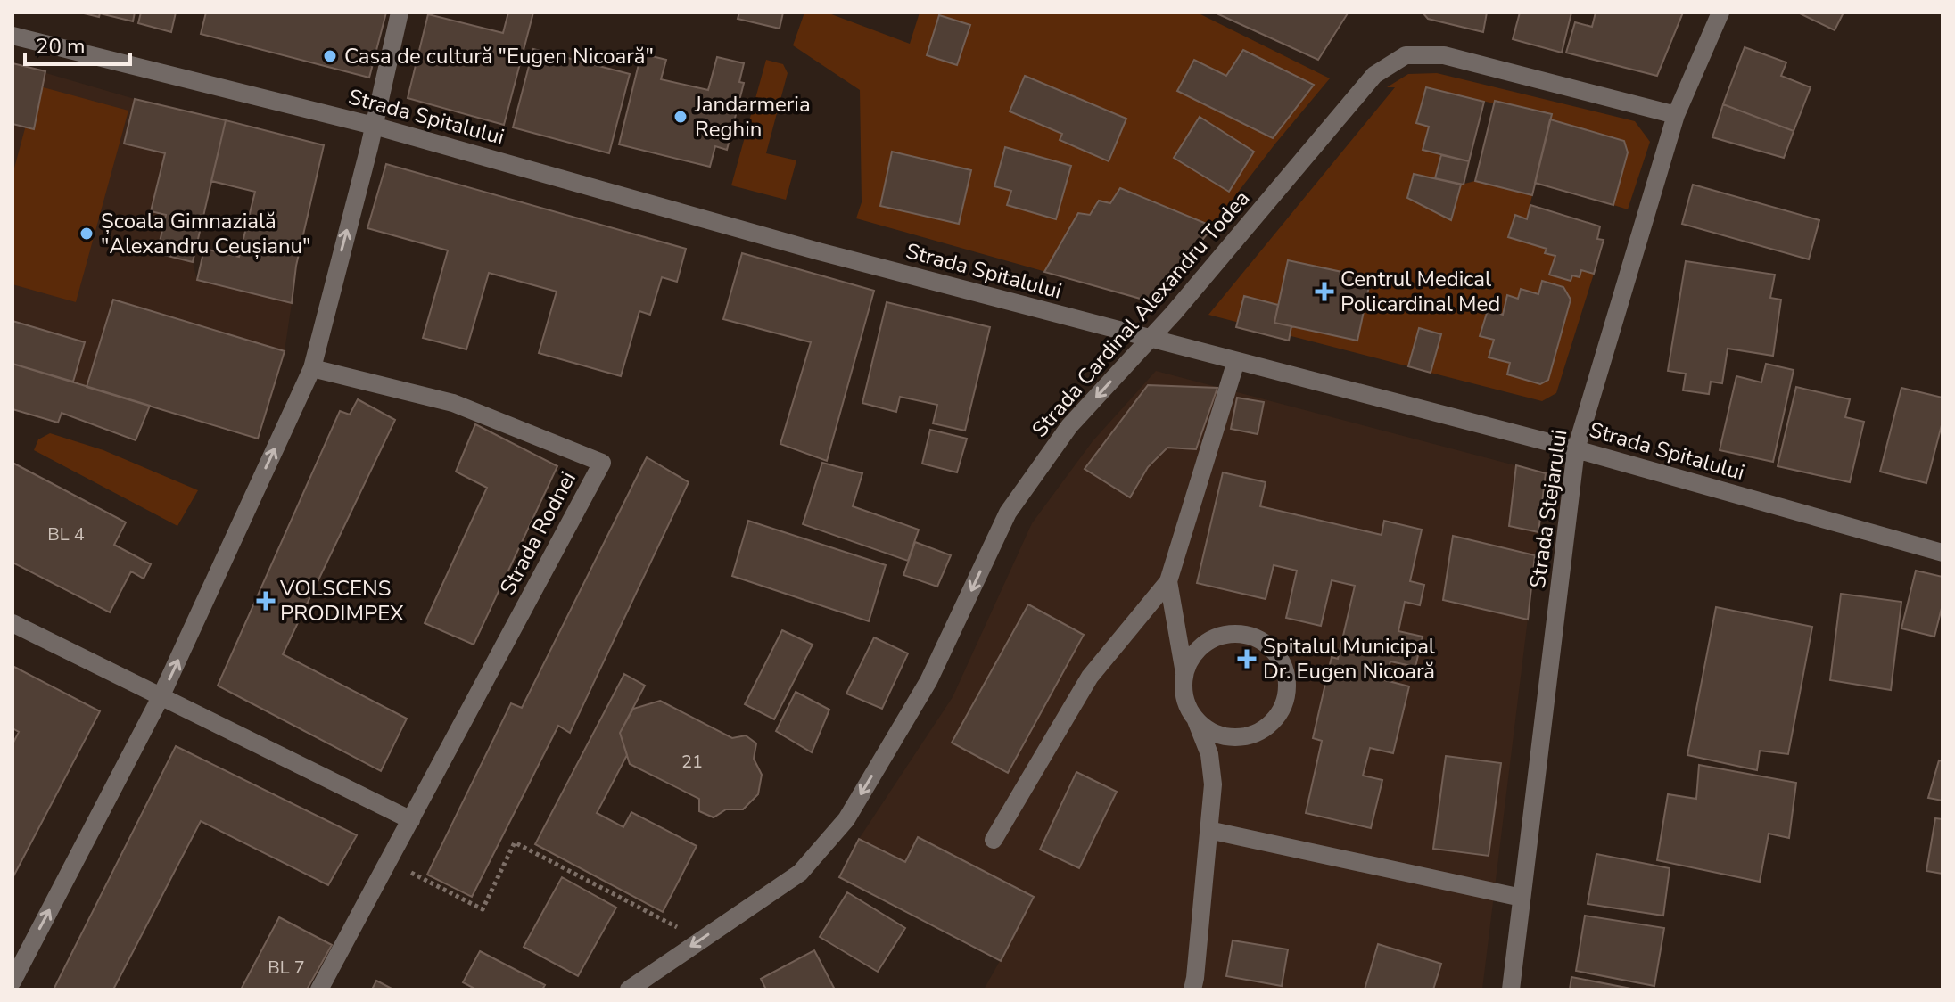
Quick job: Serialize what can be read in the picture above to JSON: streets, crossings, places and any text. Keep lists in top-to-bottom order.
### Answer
{
  "streets": {
    "street": [
      "Strada Spitalului",
      "Strada Cardinal Alexandru Todea",
      "Strada Stejarului",
      "Strada Rodnei"
    ]
  },
  "crossings": [
    ["Strada Spitalului", "Strada Cardinal Alexandru Todea"],
    ["Strada Spitalului", "Strada Stejarului"],
    ["Strada Cardinal Alexandru Todea", "Strada Stejarului"]
  ],
  "places": {
    "other": ["Casa de cultură \"Eugen Nicoară\"", "Jandarmeria Reghin", "Școala Gimnazială \"Alexandru Ceușianu\""],
    "health": ["Centrul Medical Policardinal Med", "VOLSCENS PRODIMPEX", "Spitalul Municipal Dr. Eugen Nicoară"]
  },
  "house_numbers": ["BL 4", "21", "BL 7"],
  "scale_bar": "20 m"
}
